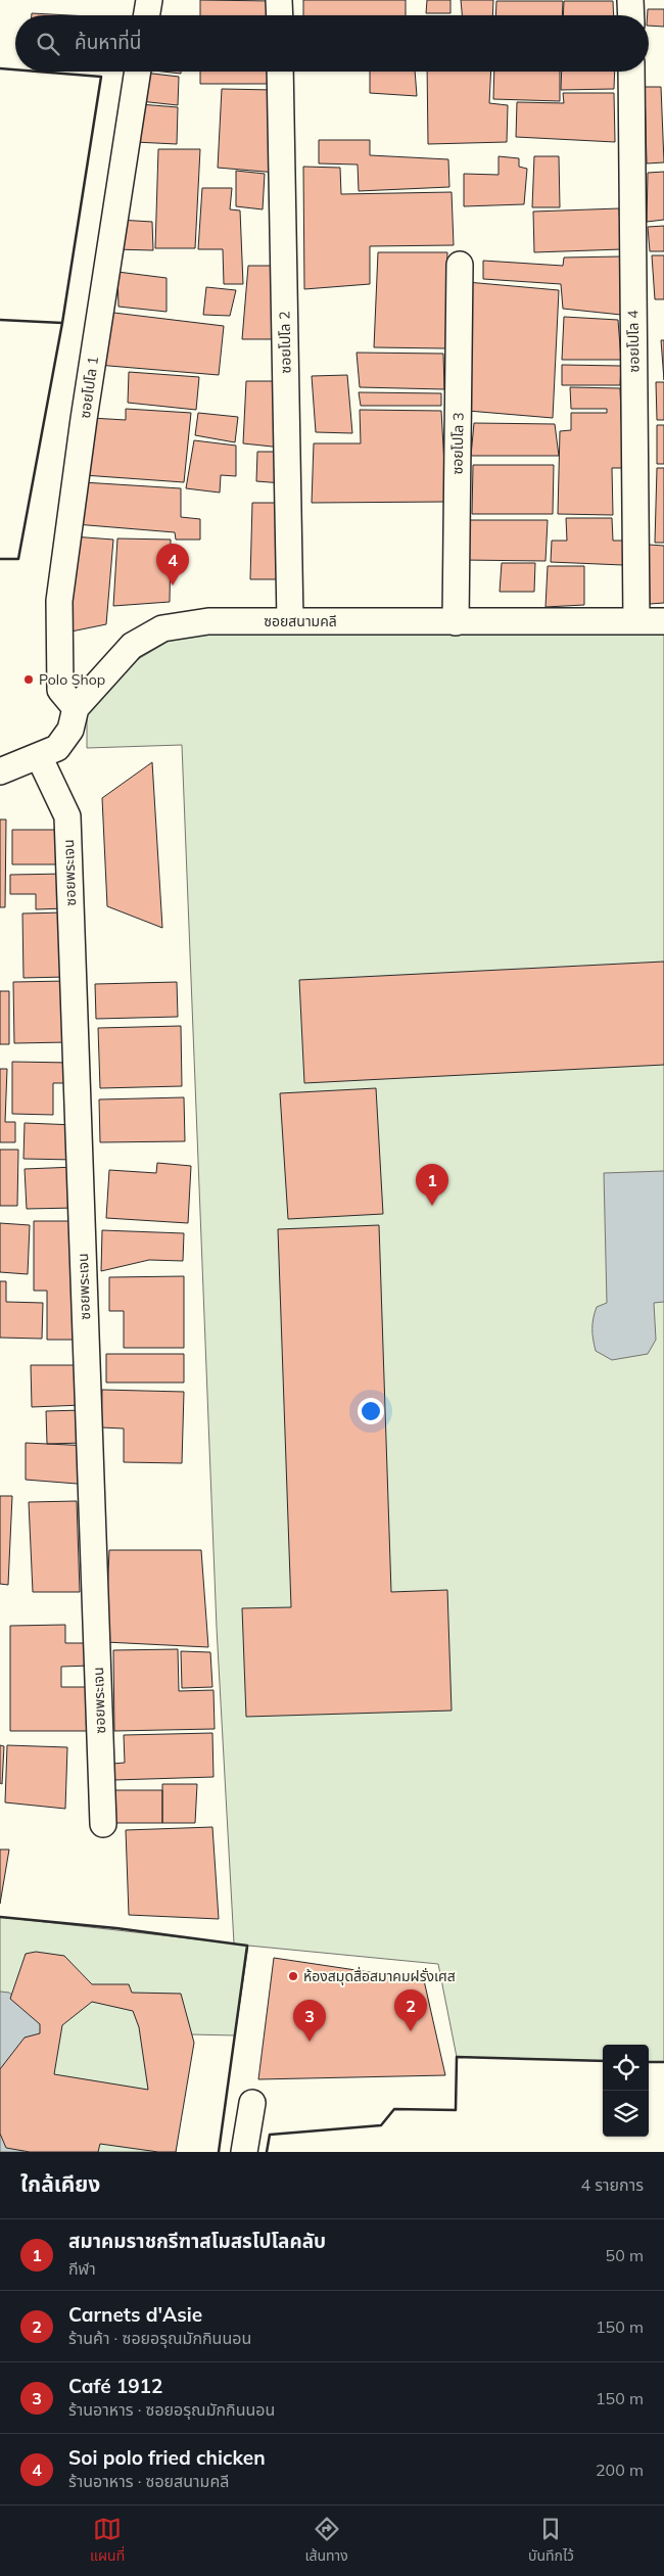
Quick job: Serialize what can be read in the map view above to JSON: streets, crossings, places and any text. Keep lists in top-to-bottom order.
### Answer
{
  "streets": {
    "street": [
      "ซอยโปโล 4",
      "ซอยโปโล 2",
      "ซอยโปโล 1",
      "ซอยโปโล 3",
      "ซอยสนามคลี",
      "ซอยพระเจน"
    ]
  },
  "crossings": [
    ["ซอยโปโล 4", "ซอยสนามคลี"],
    ["ซอยโปโล 2", "ซอยสนามคลี"],
    ["ซอยโปโล 1", "ซอยสนามคลี"],
    ["ซอยโปโล 3", "ซอยสนามคลี"],
    ["ซอยสนามคลี", "ซอยพระเจน"]
  ],
  "places": ["Polo Shop", "ห้องสมุดสื่อสมาคมฝรั่งเศส"],
  "page": {
    "search": "ค้นหาที่นี่",
    "pins": [
      "4",
      "1",
      "2",
      "3"
    ],
    "heading": ["ใกล้เคียง", "4 รายการ"],
    "list": [
      {
        "mark": "1",
        "name": "สมาคมราชกรีฑาสโมสรโปโลคลับ",
        "note": "กีฬา",
        "value": "50 m"
      },
      {
        "mark": "2",
        "name": "Carnets d'Asie",
        "note": "ร้านค้า · ซอยอรุณมักกินนอน",
        "value": "150 m"
      },
      {
        "mark": "3",
        "name": "Café 1912",
        "note": "ร้านอาหาร · ซอยอรุณมักกินนอน",
        "value": "150 m"
      },
      {
        "mark": "4",
        "name": "Soi polo fried chicken",
        "note": "ร้านอาหาร · ซอยสนามคลี",
        "value": "200 m"
      }
    ],
    "nav": ["แผนที่", "เส้นทาง", "บันทึกไว้"]
  }
}
